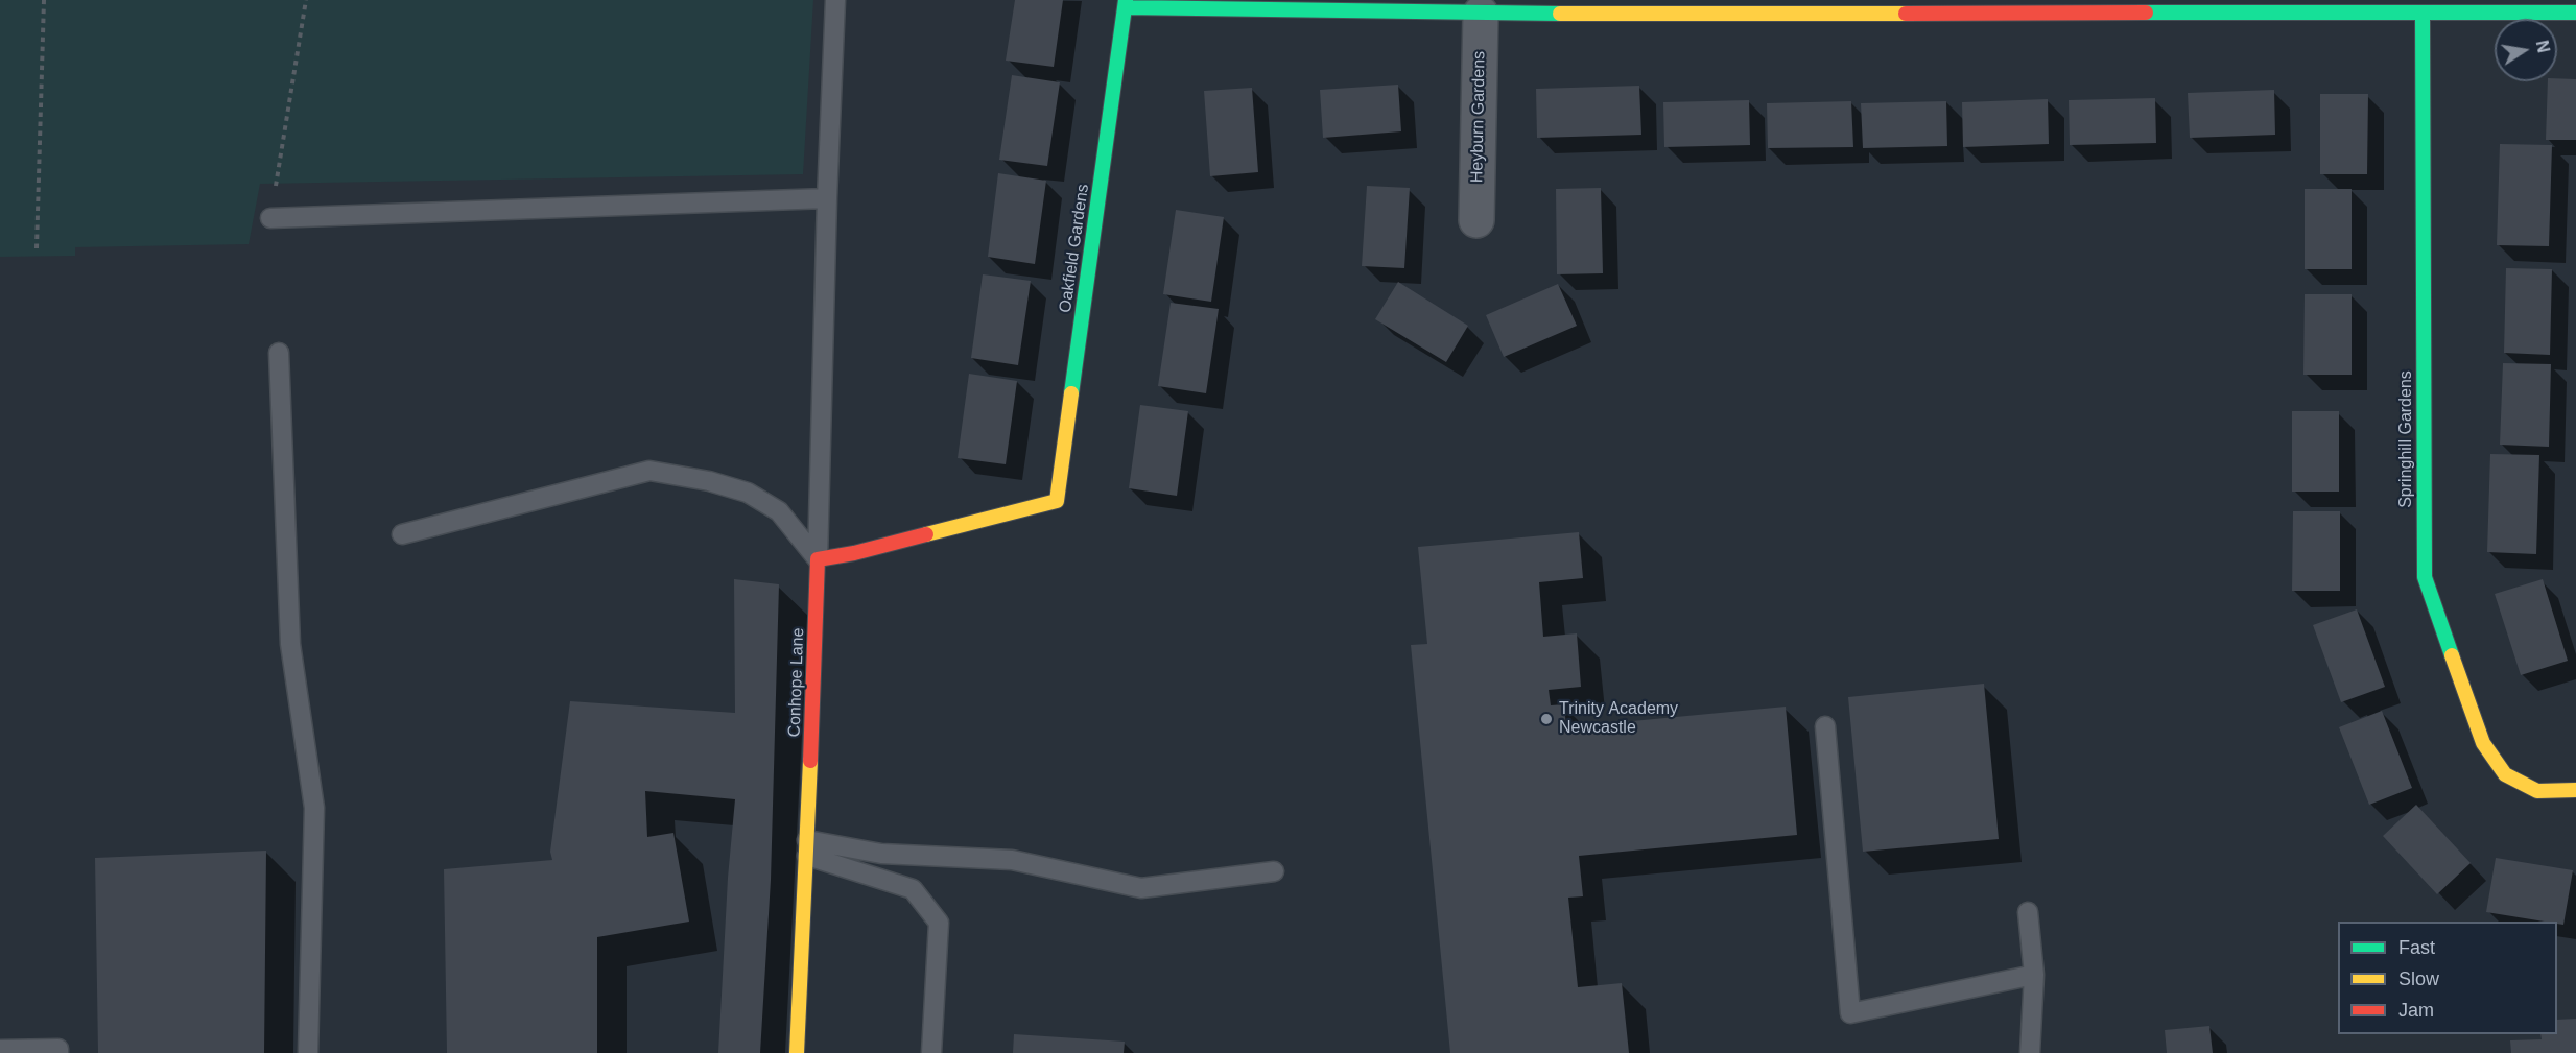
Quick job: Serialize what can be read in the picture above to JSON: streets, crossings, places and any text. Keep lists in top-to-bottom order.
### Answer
{
  "streets": {
    "street": [
      "Heyburn Gardens",
      "Oakfield Gardens",
      "Springhill Gardens",
      "Conhope Lane"
    ]
  },
  "crossings": [
    ["Oakfield Gardens", "Conhope Lane"]
  ],
  "places": ["Trinity Academy Newcastle"],
  "legend": ["Fast", "Slow", "Jam"],
  "north": "right"
}
